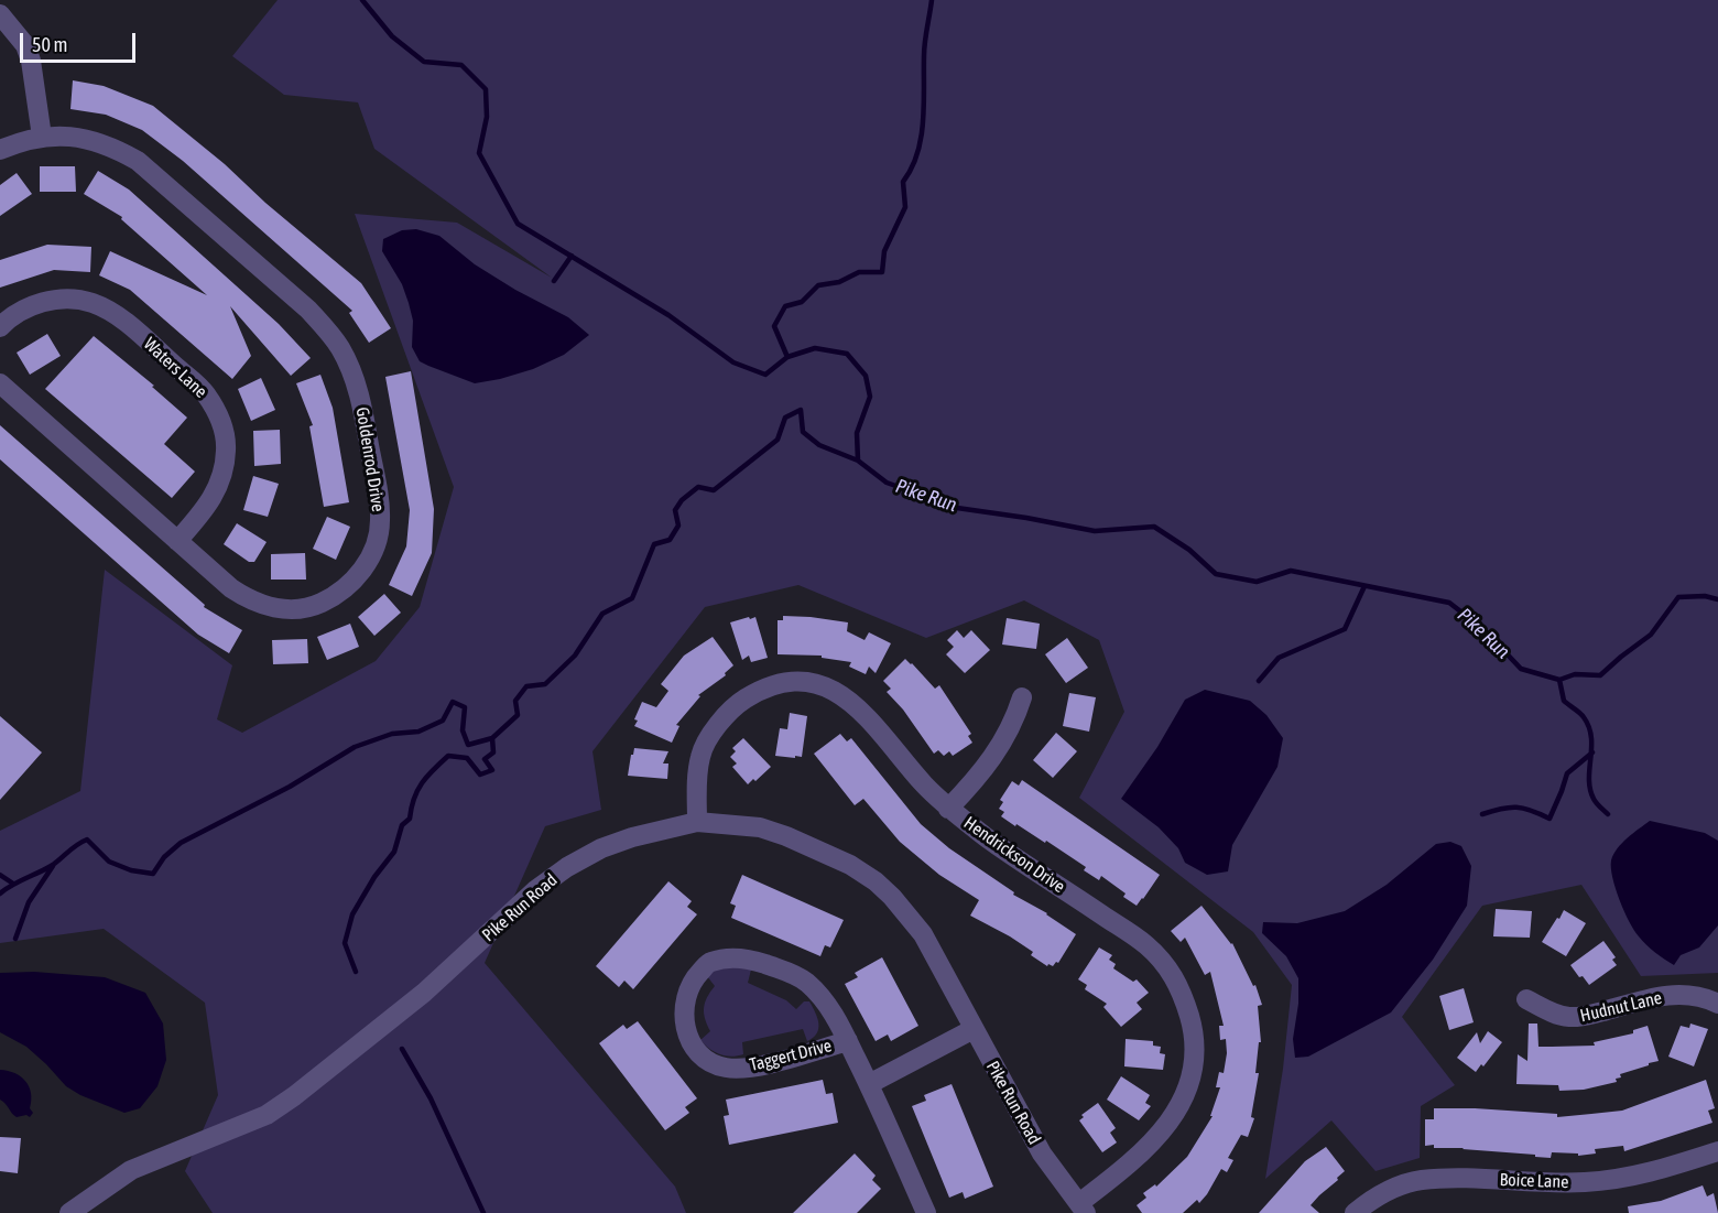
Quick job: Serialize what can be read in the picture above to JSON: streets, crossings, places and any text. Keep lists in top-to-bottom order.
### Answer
{
  "streets": {
    "street": [
      "Waters Lane",
      "Goldenrod Drive",
      "Hendrickson Drive",
      "Pike Run Road",
      "Hudnut Lane",
      "Taggert Drive",
      "Boice Lane"
    ]
  },
  "crossings": [
    ["Waters Lane", "Goldenrod Drive"],
    ["Hendrickson Drive", "Pike Run Road"]
  ],
  "water": ["Pike Run"],
  "scale_bar": "50 m"
}
